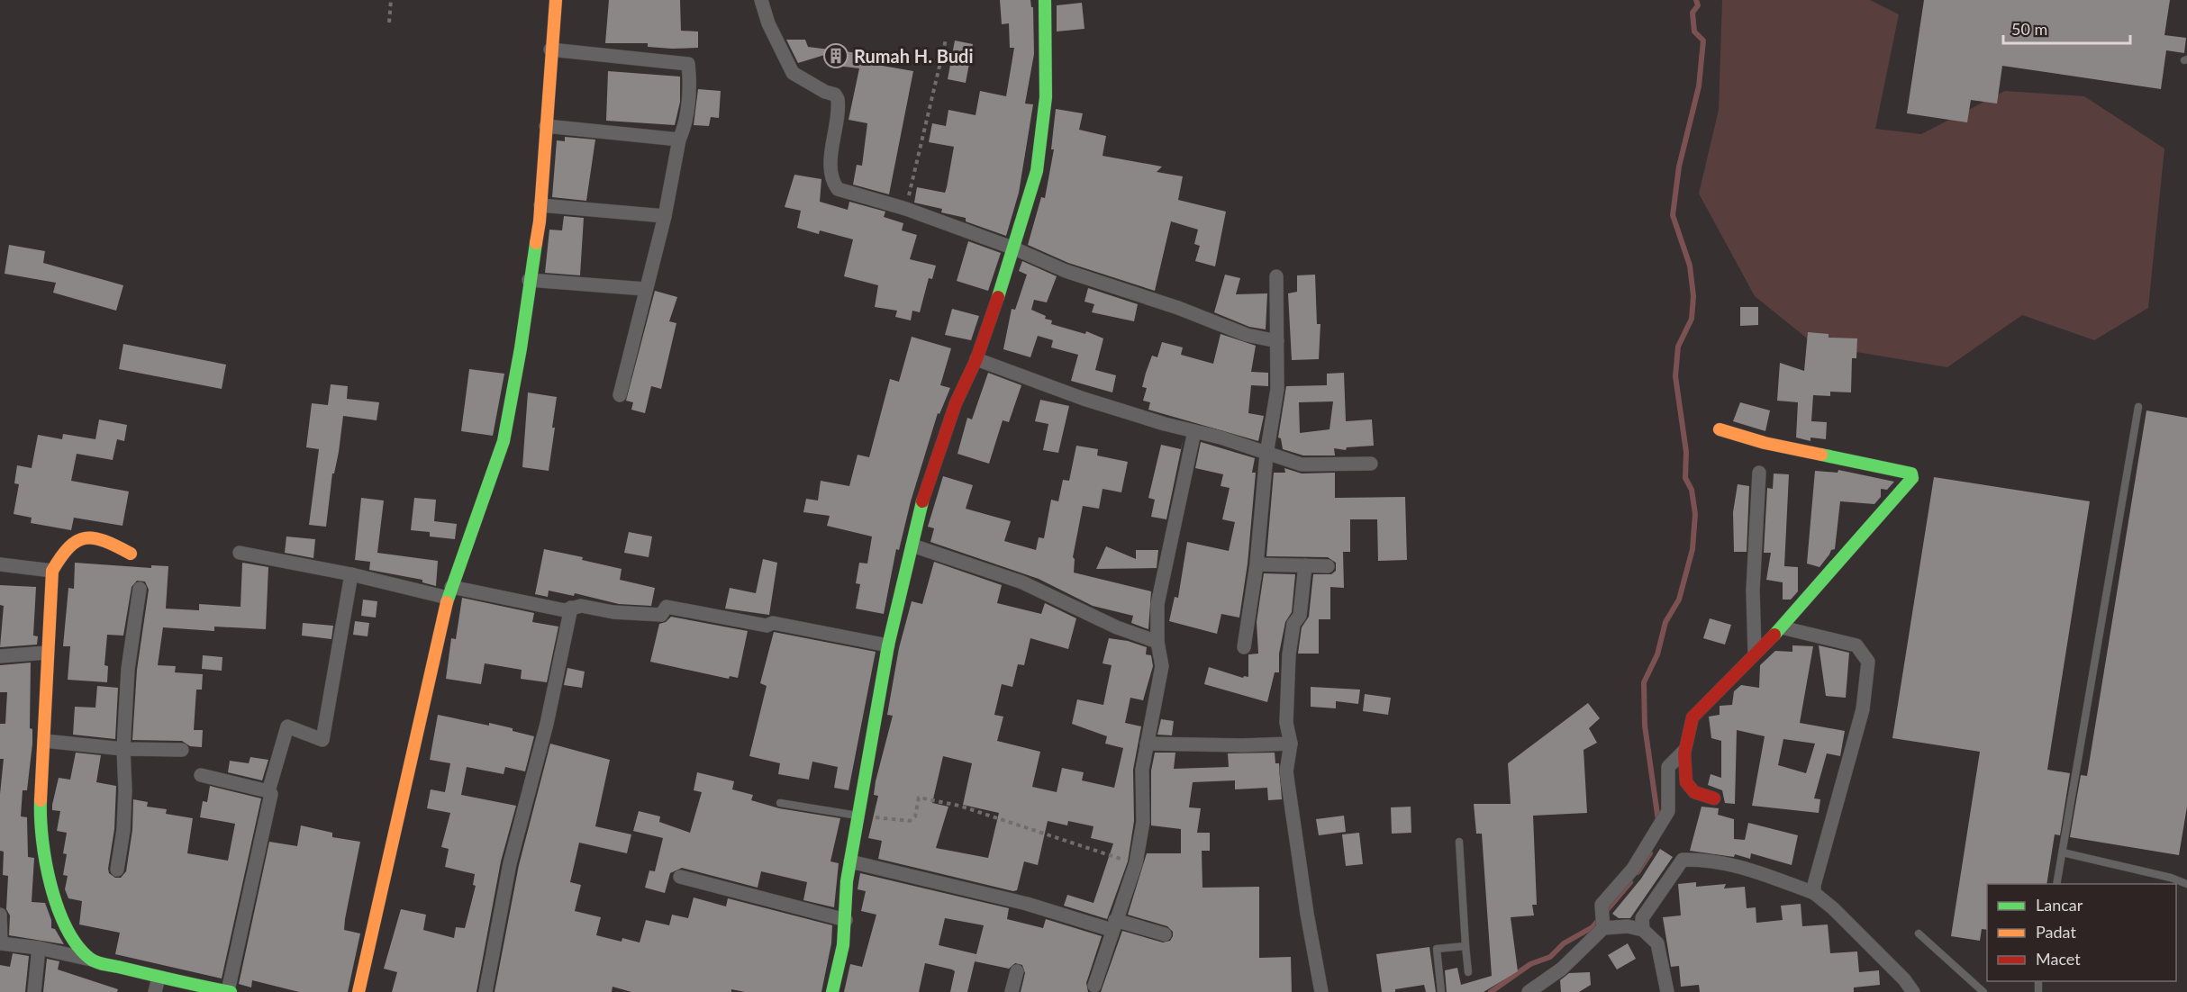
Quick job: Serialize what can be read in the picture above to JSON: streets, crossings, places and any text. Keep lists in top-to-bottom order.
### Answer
{
  "places": {
    "building": ["Rumah H. Budi"]
  },
  "legend": ["Lancar", "Padat", "Macet"],
  "scale_bar": "50 m"
}
